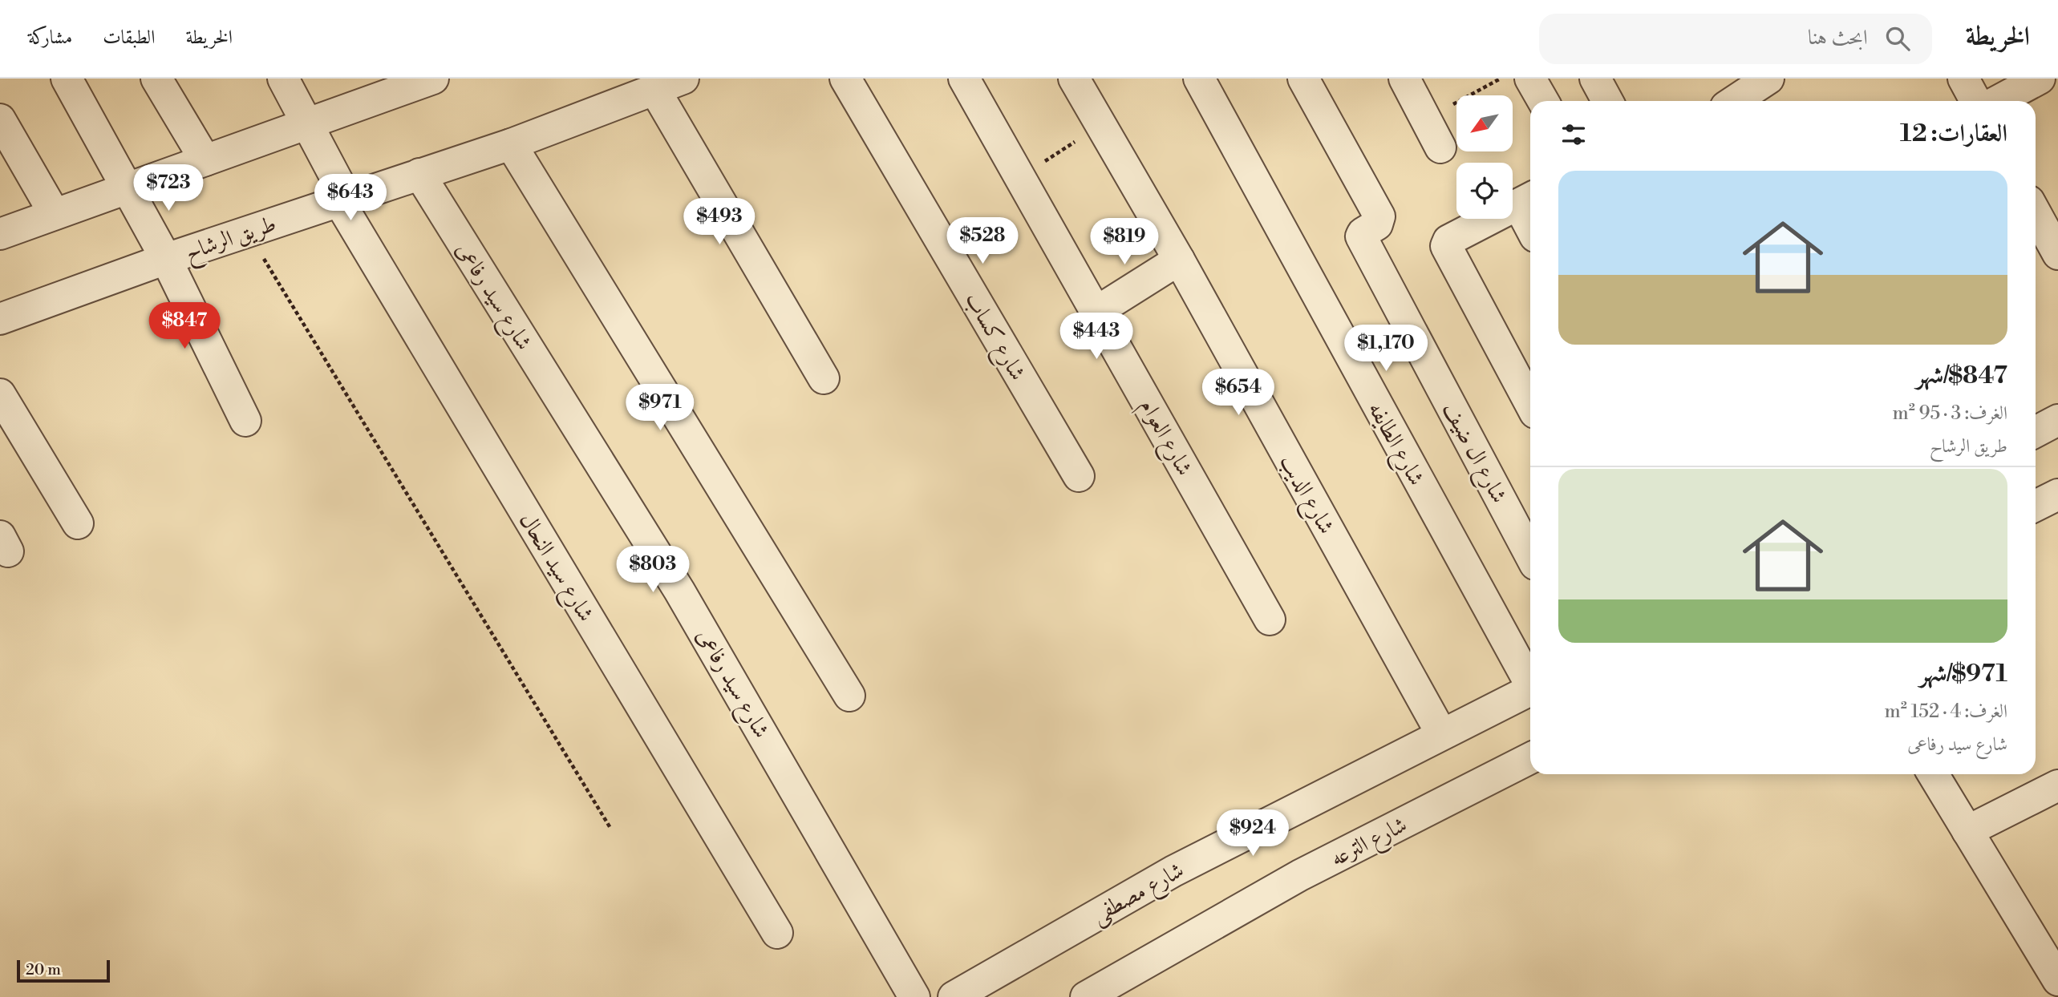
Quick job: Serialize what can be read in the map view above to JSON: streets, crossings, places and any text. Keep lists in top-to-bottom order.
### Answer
{
  "streets": {
    "street": [
      "طريق الرشاح",
      "شارع سيد رفاعى",
      "شارع كساب",
      "شارع العوام",
      "شارع الطايفه",
      "شارع ال ضيف",
      "شارع الديب",
      "شارع سيد النحال",
      "شارع الترعه",
      "شارع مصطفى"
    ]
  },
  "crossings": [
    ["طريق الرشاح", "شارع سيد رفاعى"],
    ["طريق الرشاح", "شارع سيد النحال"],
    ["شارع الديب", "شارع مصطفى"]
  ],
  "scale_bar": "20 m",
  "north": "bottom left",
  "page": {
    "header": "الخريطة",
    "search": "ابحث هنا",
    "nav": ["الخريطة", "الطبقات", "مشاركة"],
    "heading": "العقارات: 12",
    "price": [
      "$723",
      "$643",
      "$493",
      "$528",
      "$819",
      "$847",
      "$443",
      "$1,170",
      "$654",
      "$971",
      "$803",
      "$924"
    ],
    "list": [
      {
        "name": "$847/شهر",
        "note": "الغرف: 3 · 95 m² · طريق الرشاح"
      },
      {
        "name": "$971/شهر",
        "note": "الغرف: 4 · 152 m² · شارع سيد رفاعى"
      }
    ],
    "scale": "20 m"
  }
}
